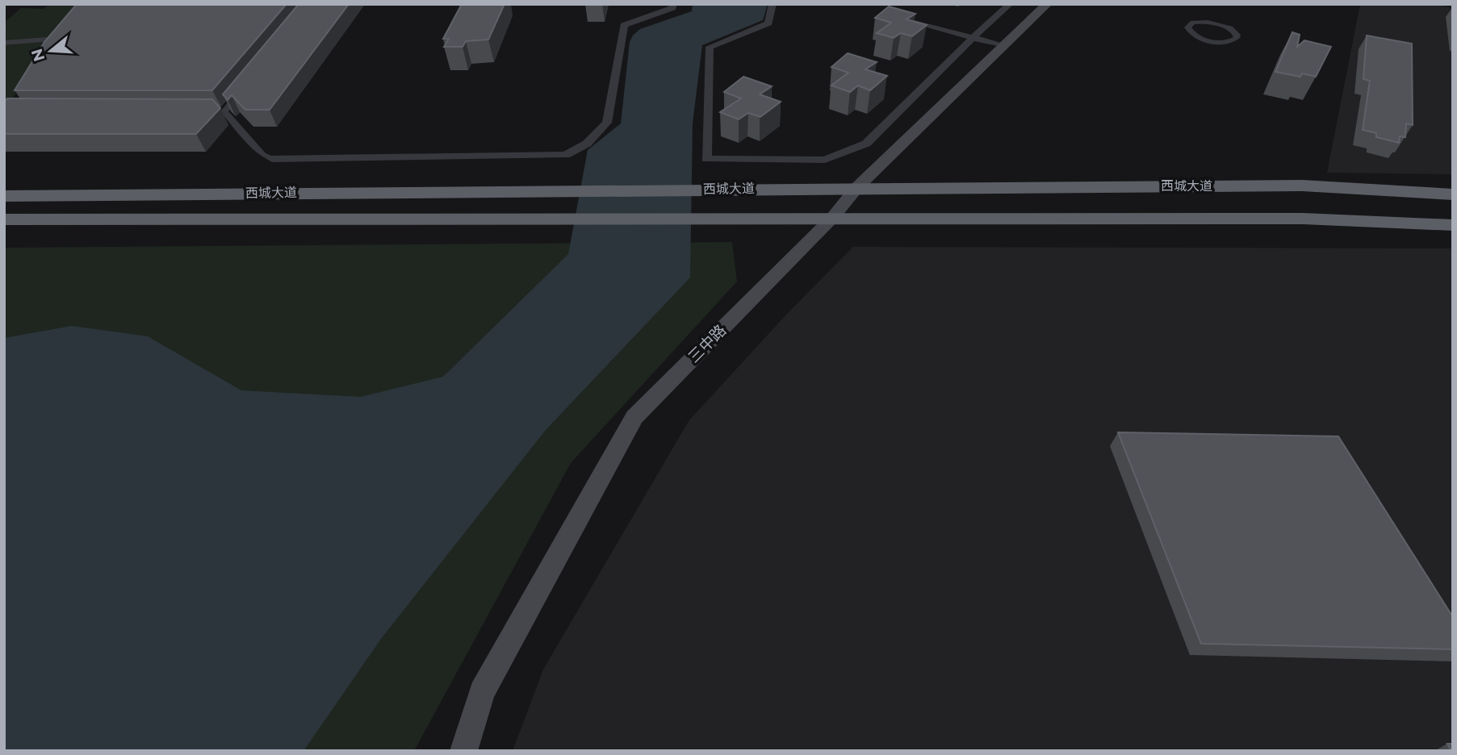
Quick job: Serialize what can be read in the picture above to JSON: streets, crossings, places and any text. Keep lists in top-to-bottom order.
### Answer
{
  "streets": {
    "highway": ["西城大道"],
    "main road": ["三中路"]
  },
  "crossings": [
    ["西城大道", "三中路"]
  ],
  "north": "left"
}
